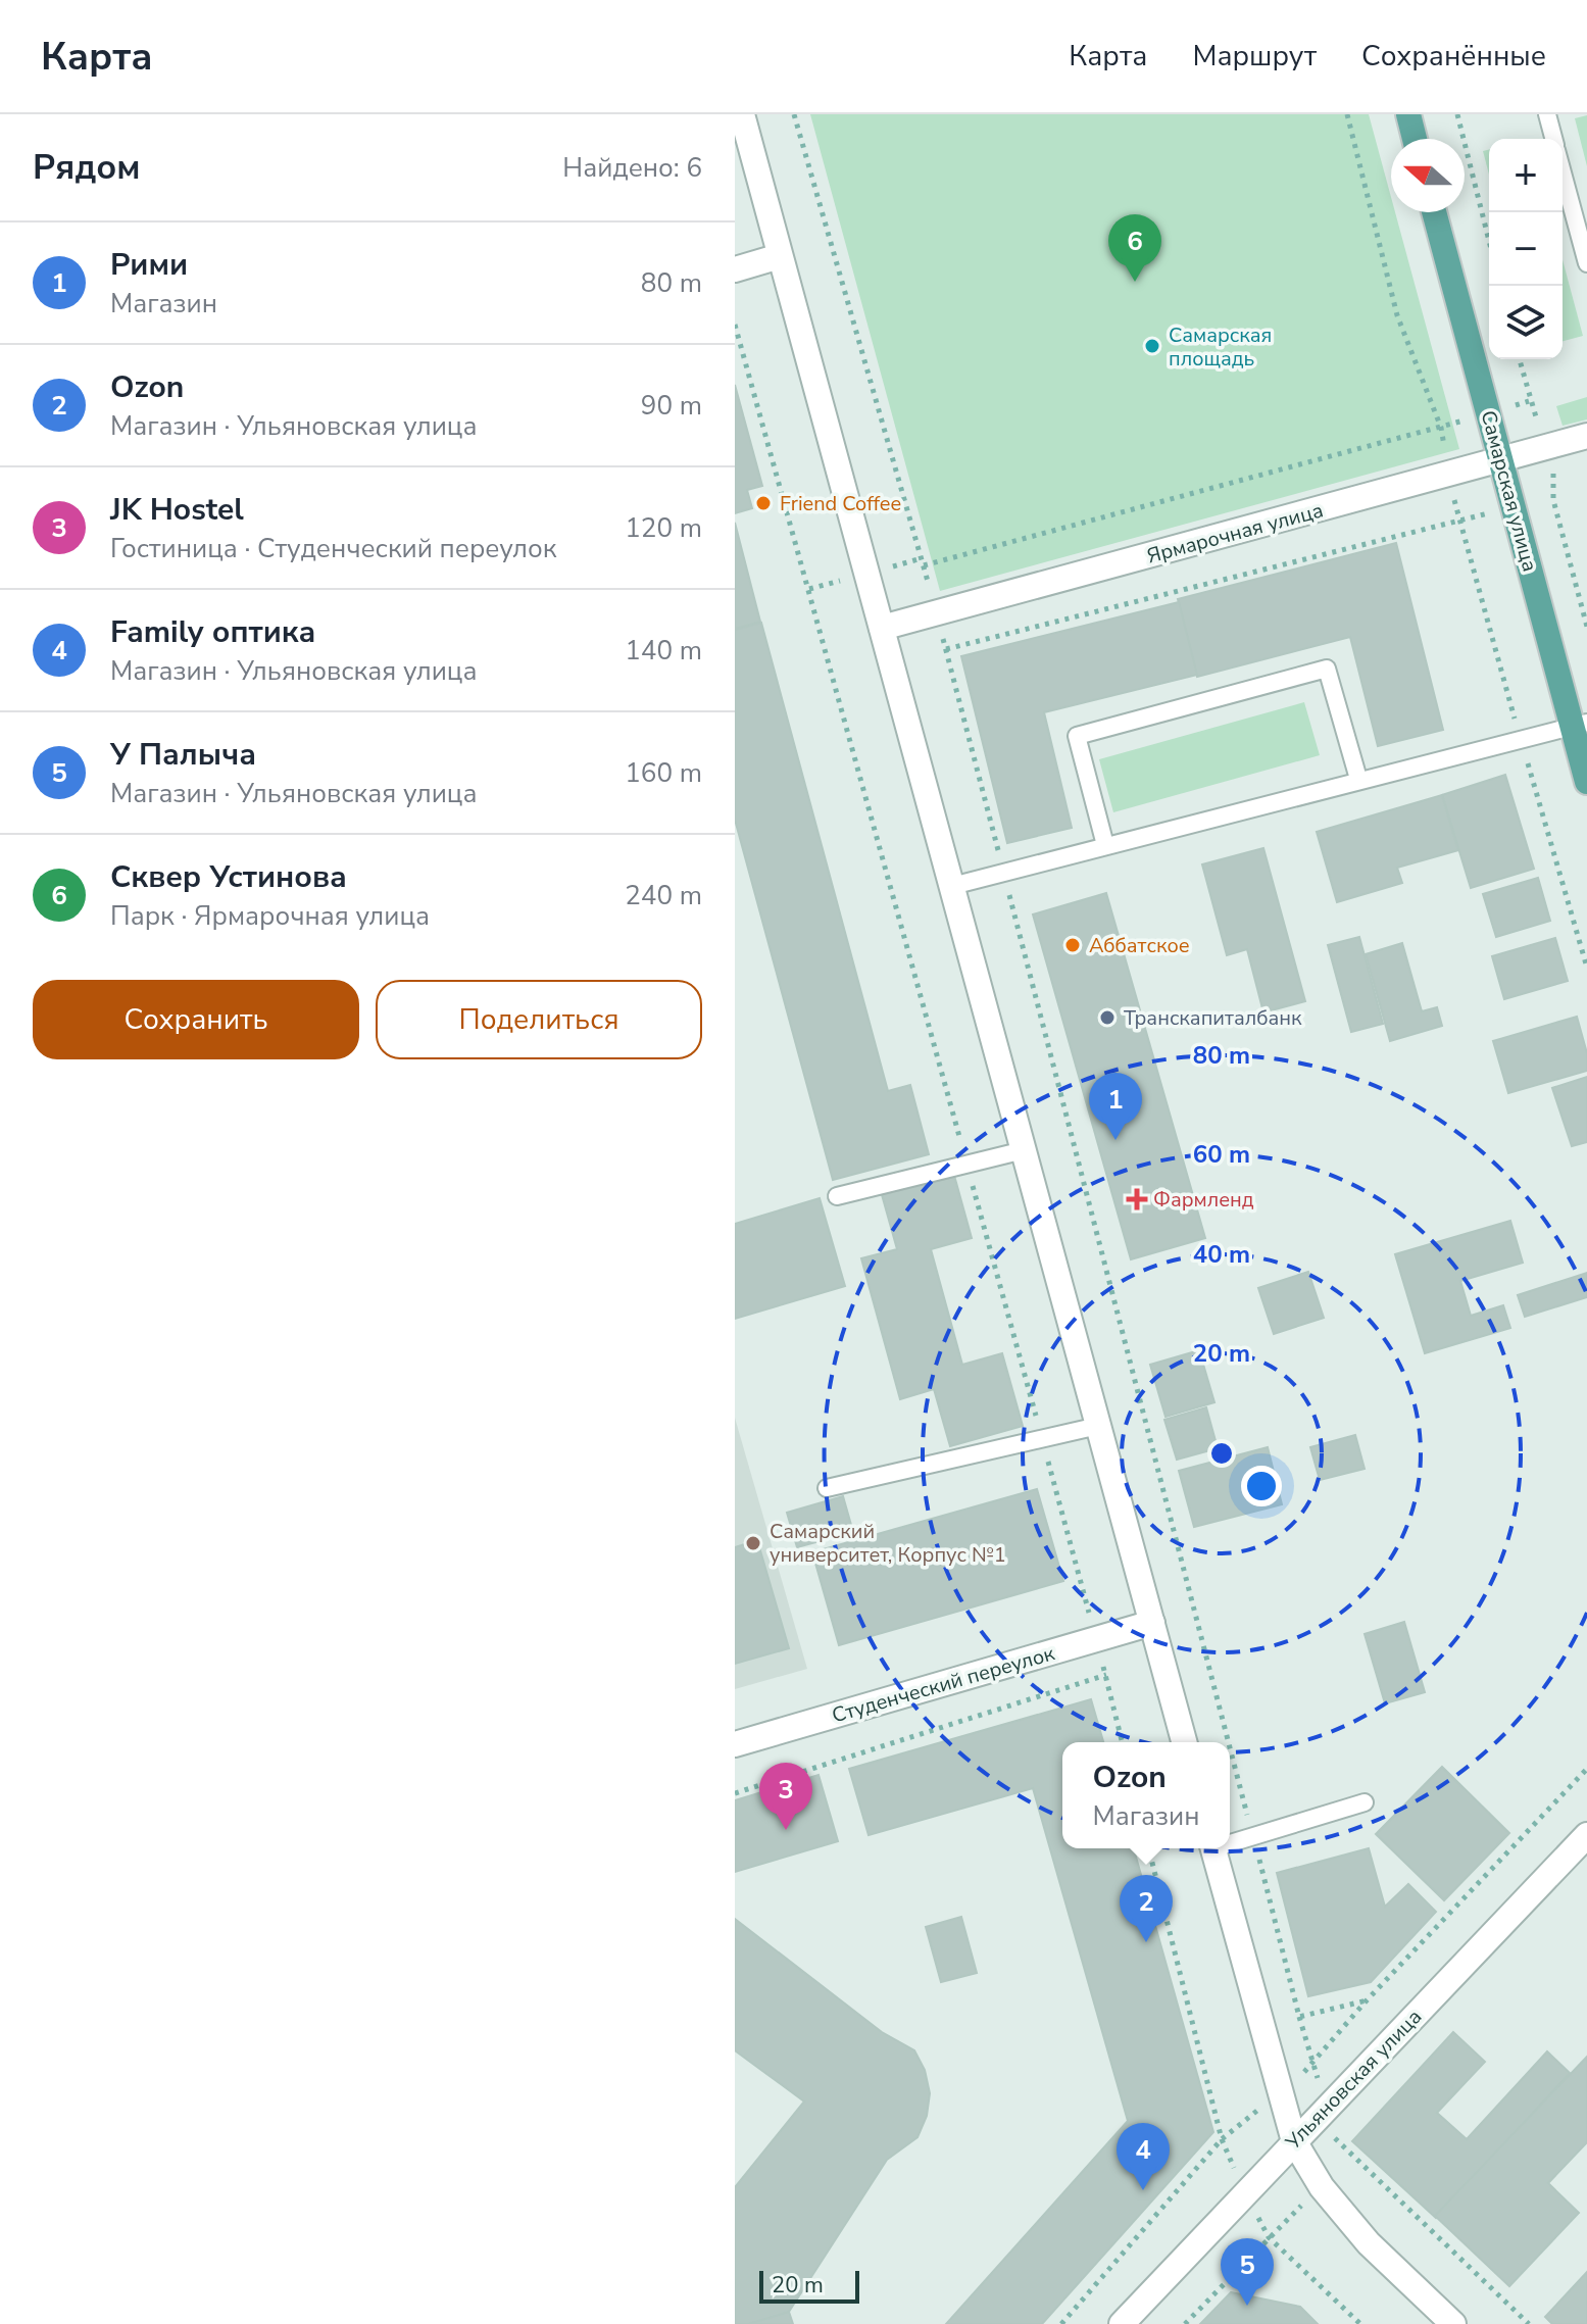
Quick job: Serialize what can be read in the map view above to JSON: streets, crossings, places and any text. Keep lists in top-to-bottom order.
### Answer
{
  "streets": {
    "main road": ["Самарская улица"],
    "street": ["Ярмарочная улица", "Студенческий переулок", "Ульяновская улица"]
  },
  "crossings": [
    ["Самарская улица", "Ярмарочная улица"]
  ],
  "places": {
    "other": [
      "Самарская площадь",
      "Friend Coffee",
      "Аббатское",
      "Транскапиталбанк",
      "Самарский университет, Корпус №1"
    ],
    "health": ["Фармленд"]
  },
  "scale_bar": "20 m",
  "north": "left",
  "page": {
    "header": "Карта",
    "nav": ["Карта", "Маршрут", "Сохранённые"],
    "heading": ["Рядом", "Найдено: 6"],
    "map_buttons": ["+", "−"],
    "pins": [
      "6",
      "1",
      "3",
      "2",
      "4",
      "5"
    ],
    "list": [
      {
        "mark": "1",
        "name": "Рими",
        "note": "Магазин",
        "value": "80 m"
      },
      {
        "mark": "2",
        "name": "Ozon",
        "note": "Магазин · Ульяновская улица",
        "value": "90 m"
      },
      {
        "mark": "3",
        "name": "JK Hostel",
        "note": "Гостиница · Студенческий переулок",
        "value": "120 m"
      },
      {
        "mark": "4",
        "name": "Family оптика",
        "note": "Магазин · Ульяновская улица",
        "value": "140 m"
      },
      {
        "mark": "5",
        "name": "У Палыча",
        "note": "Магазин · Ульяновская улица",
        "value": "160 m"
      },
      {
        "mark": "6",
        "name": "Сквер Устинова",
        "note": "Парк · Ярмарочная улица",
        "value": "240 m"
      }
    ],
    "buttons": ["Сохранить", "Поделиться"],
    "popup": ["Ozon", "Магазин"],
    "scale": "20 m"
  },
  "rings": [
    "80 m",
    "60 m",
    "40 m",
    "20 m"
  ]
}
